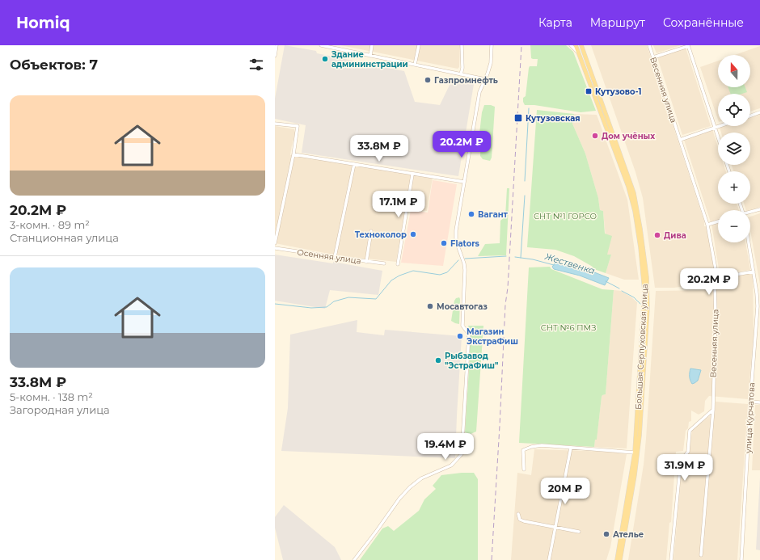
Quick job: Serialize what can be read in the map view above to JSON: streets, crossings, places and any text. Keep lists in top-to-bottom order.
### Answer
{
  "streets": {
    "main road": ["Большая Серпуховская улица"],
    "street": ["Весенняя улица", "Осенняя улица", "улица Курчатова"]
  },
  "water": ["Жественка"],
  "parks": ["СНТ №1 ГОРСО", "СНТ №6 ПМЗ"],
  "places": {
    "other": [
      "Здание админинстрации",
      "Газпромнефть",
      "Дом учёных",
      "Вагант",
      "Техноколор",
      "Дива",
      "Flators",
      "Мосавтогаз",
      "Магазин ЭкстраФиш",
      "Рыбзавод \"ЭстраФиш\"",
      "Ателье"
    ],
    "transit": ["Кутузово-1", "Кутузовская"]
  },
  "north": "top",
  "page": {
    "header": "Homiq",
    "nav": ["Карта", "Маршрут", "Сохранённые"],
    "heading": "Объектов: 7",
    "map_buttons": ["+", "−"],
    "list": [
      {
        "name": "20.2M ₽",
        "note": "3-комн. · 89 m² · Станционная улица"
      },
      {
        "name": "33.8M ₽",
        "note": "5-комн. · 138 m² · Загородная улица"
      }
    ],
    "price": [
      "20.2M ₽",
      "33.8M ₽",
      "17.1M ₽",
      "20.2M ₽",
      "19.4M ₽",
      "31.9M ₽",
      "20M ₽"
    ]
  }
}
